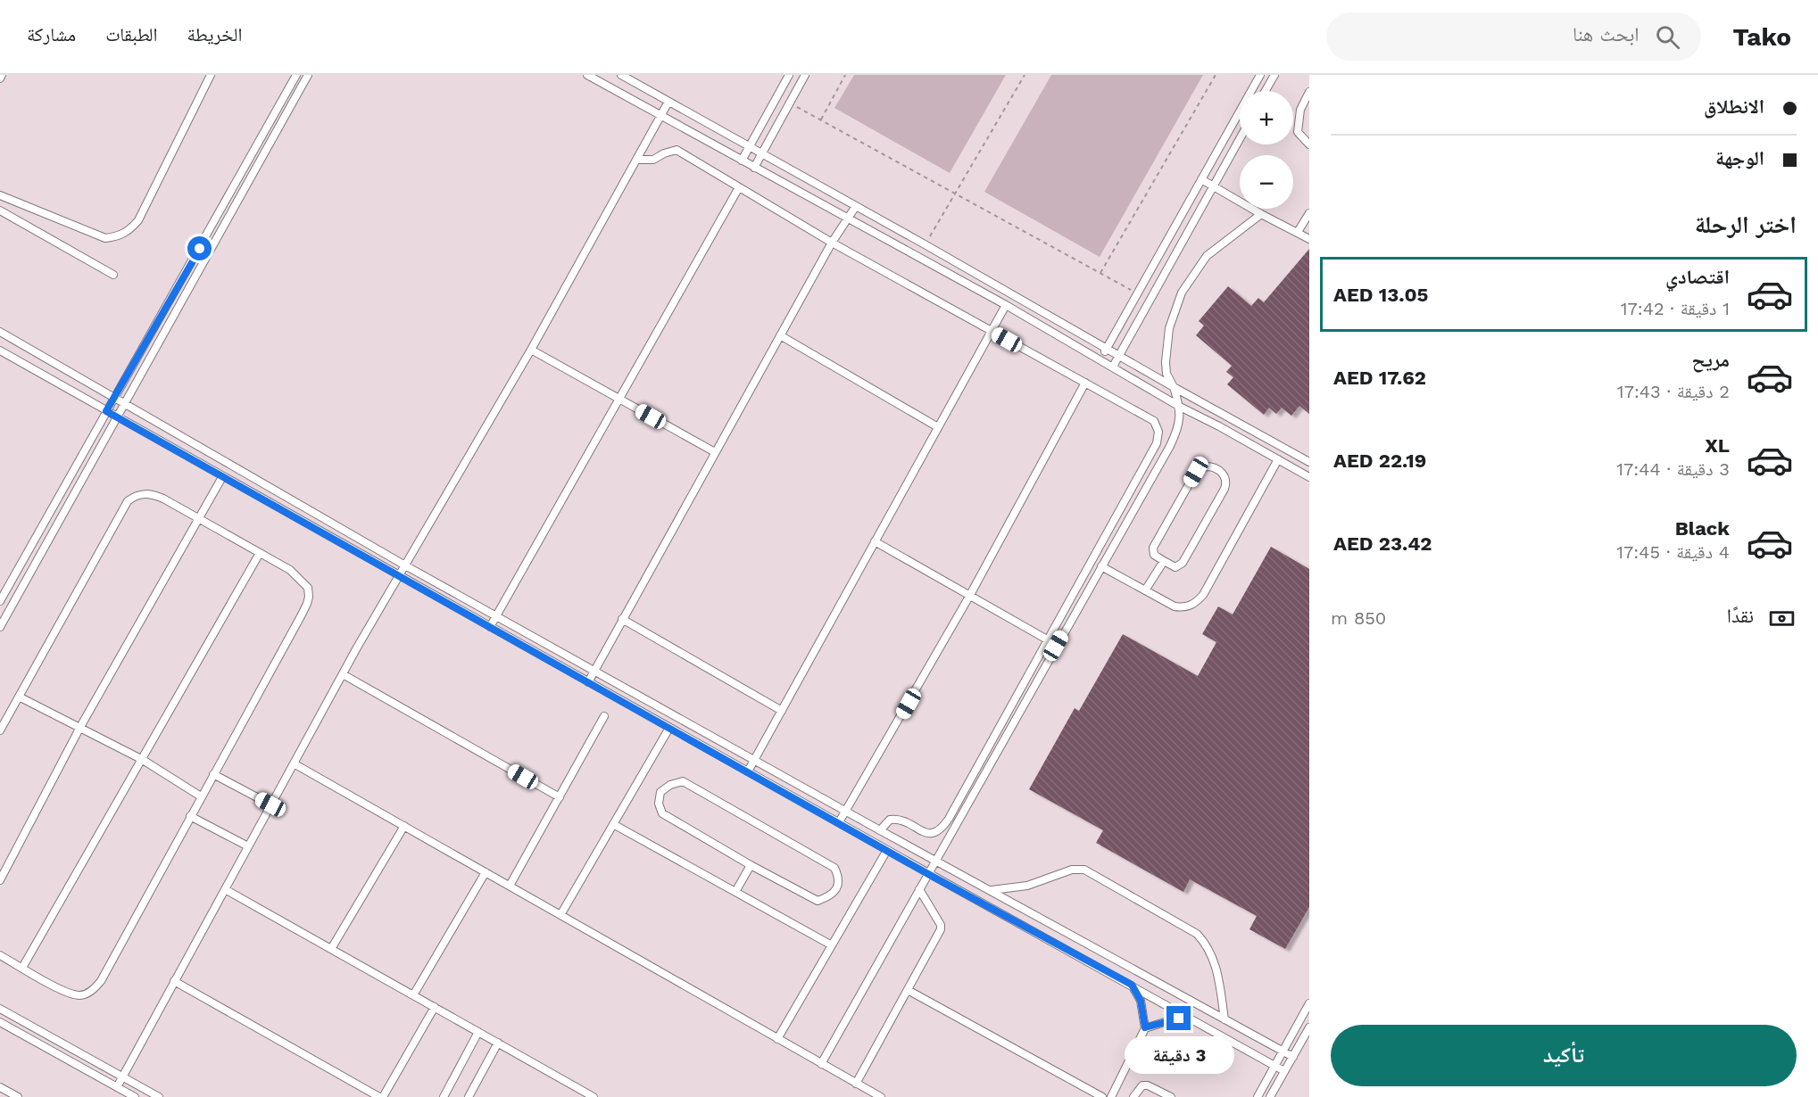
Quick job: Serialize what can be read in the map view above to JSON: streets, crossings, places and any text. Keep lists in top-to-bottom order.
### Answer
{
  "page": {
    "header": "Tako",
    "search": "ابحث هنا",
    "nav": ["الخريطة", "الطبقات", "مشاركة"],
    "banner": ["الانطلاق", "الوجهة"],
    "map_buttons": ["+", "−"],
    "heading": "اختر الرحلة",
    "list": [
      {
        "name": "اقتصادي",
        "note": "1 دقيقة · 17:42",
        "value": "AED 13.05"
      },
      {
        "name": "مريح",
        "note": "2 دقيقة · 17:43",
        "value": "AED 17.62"
      },
      {
        "name": "XL",
        "note": "3 دقيقة · 17:44",
        "value": "AED 22.19"
      },
      {
        "name": "Black",
        "note": "4 دقيقة · 17:45",
        "value": "AED 23.42"
      }
    ],
    "pay": ["نقدًا", "850 m"],
    "buttons": "تأكيد",
    "bubble": "3 دقيقة"
  }
}
